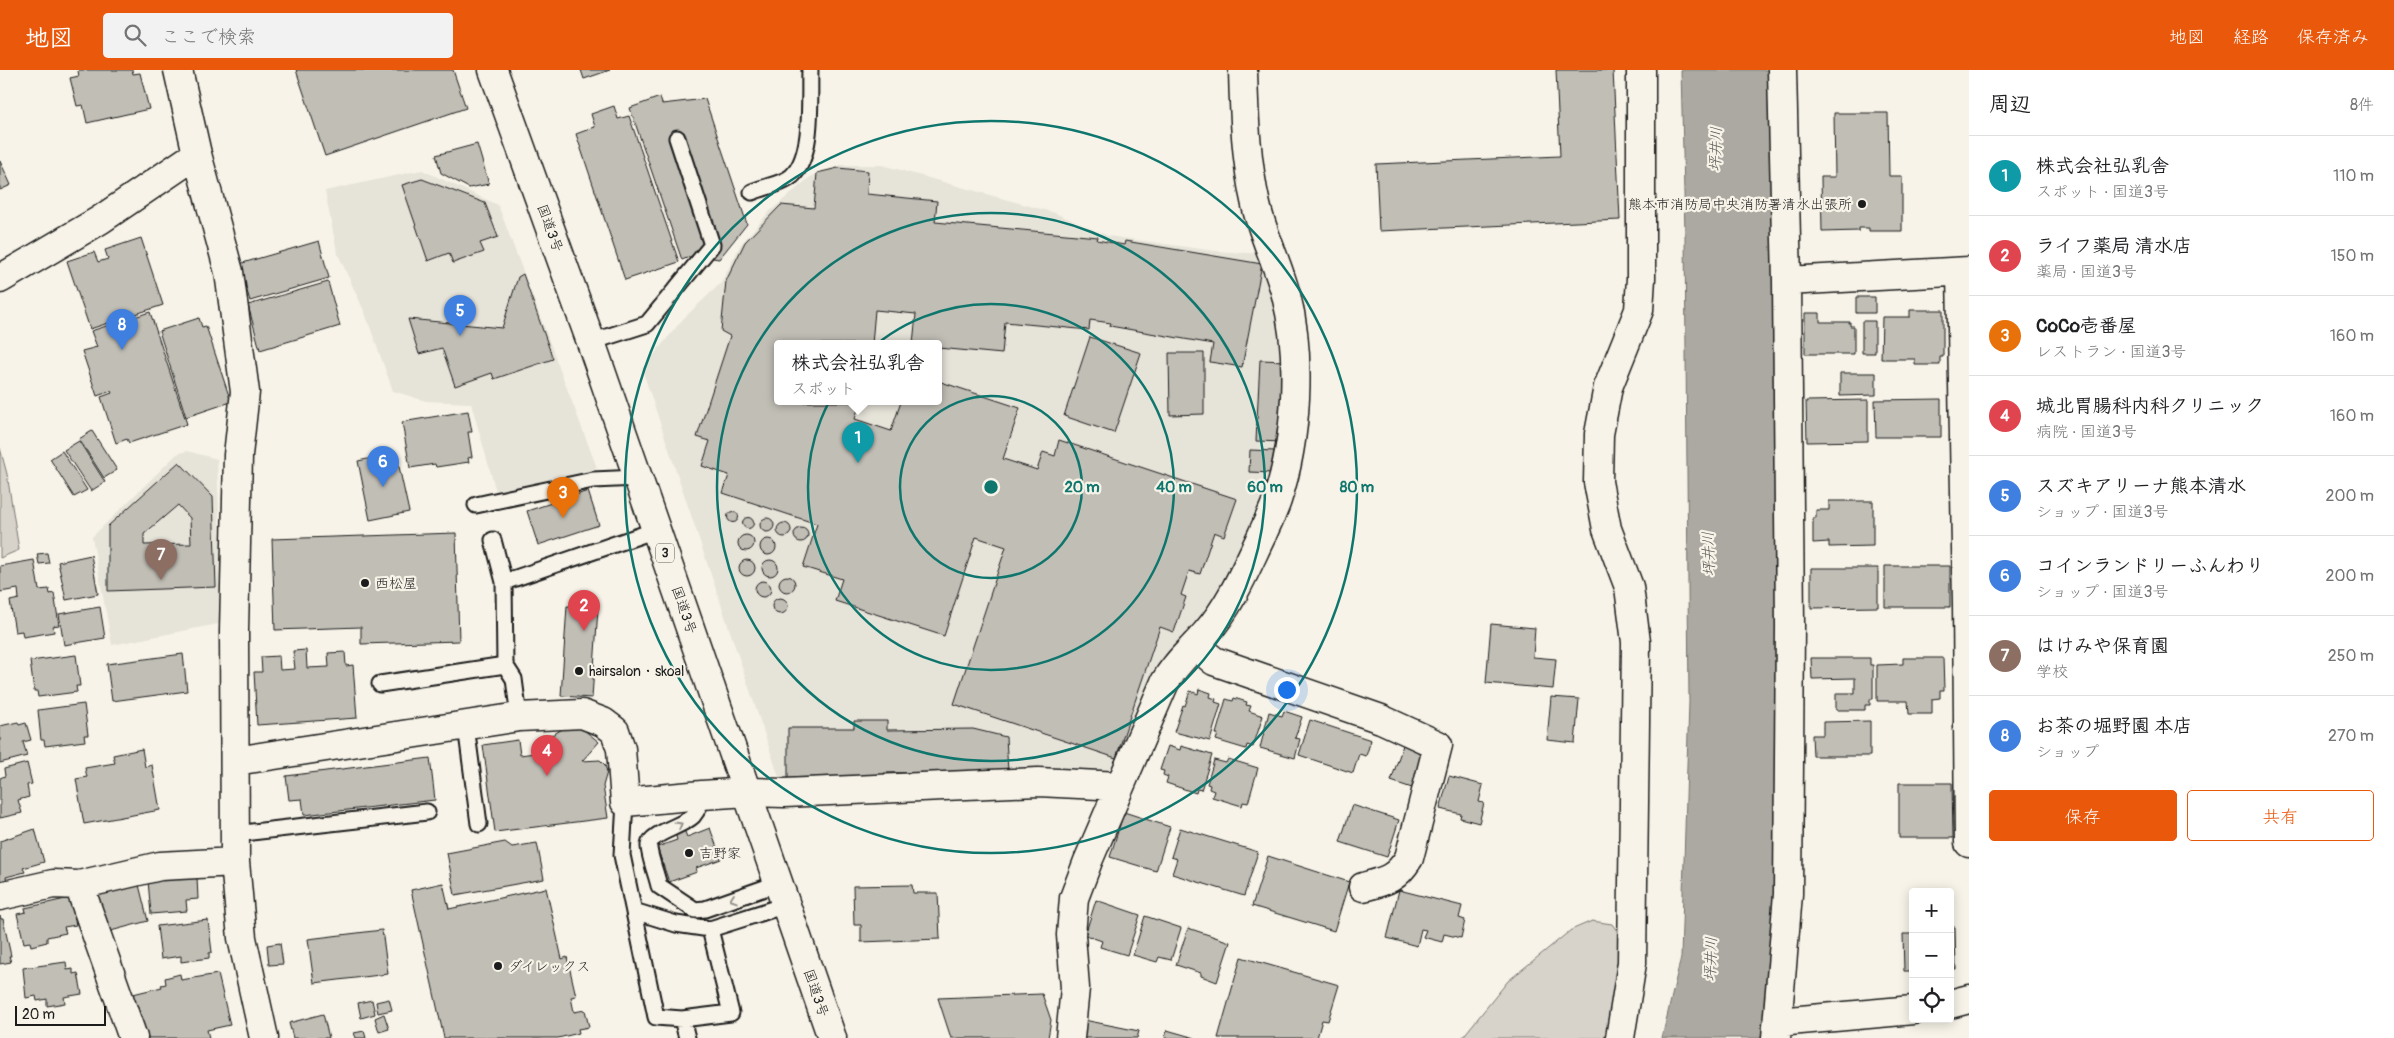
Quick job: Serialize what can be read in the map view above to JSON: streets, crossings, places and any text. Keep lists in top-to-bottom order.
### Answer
{
  "streets": {
    "main road": ["国道3号", "3"]
  },
  "water": ["坪井川"],
  "places": [
    "熊本市消防局中央消防署清水出張所",
    "西松屋",
    "hairsalon・skoal",
    "吉野家",
    "ダイレックス"
  ],
  "scale_bar": "20 m",
  "page": {
    "header": "地図",
    "search": "ここで検索",
    "nav": ["地図", "経路", "保存済み"],
    "heading": ["周辺", "8件"],
    "list": [
      {
        "mark": "1",
        "name": "株式会社弘乳舎",
        "note": "スポット · 国道3号",
        "value": "110 m"
      },
      {
        "mark": "2",
        "name": "ライフ薬局 清水店",
        "note": "薬局 · 国道3号",
        "value": "150 m"
      },
      {
        "mark": "3",
        "name": "CoCo壱番屋",
        "note": "レストラン · 国道3号",
        "value": "160 m"
      },
      {
        "mark": "4",
        "name": "城北胃腸科内科クリニック",
        "note": "病院 · 国道3号",
        "value": "160 m"
      },
      {
        "mark": "5",
        "name": "スズキアリーナ熊本清水",
        "note": "ショップ · 国道3号",
        "value": "200 m"
      },
      {
        "mark": "6",
        "name": "コインランドリーふんわり",
        "note": "ショップ · 国道3号",
        "value": "200 m"
      },
      {
        "mark": "7",
        "name": "はけみや保育園",
        "note": "学校",
        "value": "250 m"
      },
      {
        "mark": "8",
        "name": "お茶の堀野園 本店",
        "note": "ショップ",
        "value": "270 m"
      }
    ],
    "pins": [
      "5",
      "8",
      "1",
      "6",
      "3",
      "7",
      "2",
      "4"
    ],
    "popup": ["株式会社弘乳舎", "スポット"],
    "buttons": ["保存", "共有"],
    "map_buttons": ["+", "−"],
    "scale": "20 m"
  },
  "rings": [
    "20 m",
    "40 m",
    "60 m",
    "80 m"
  ]
}
